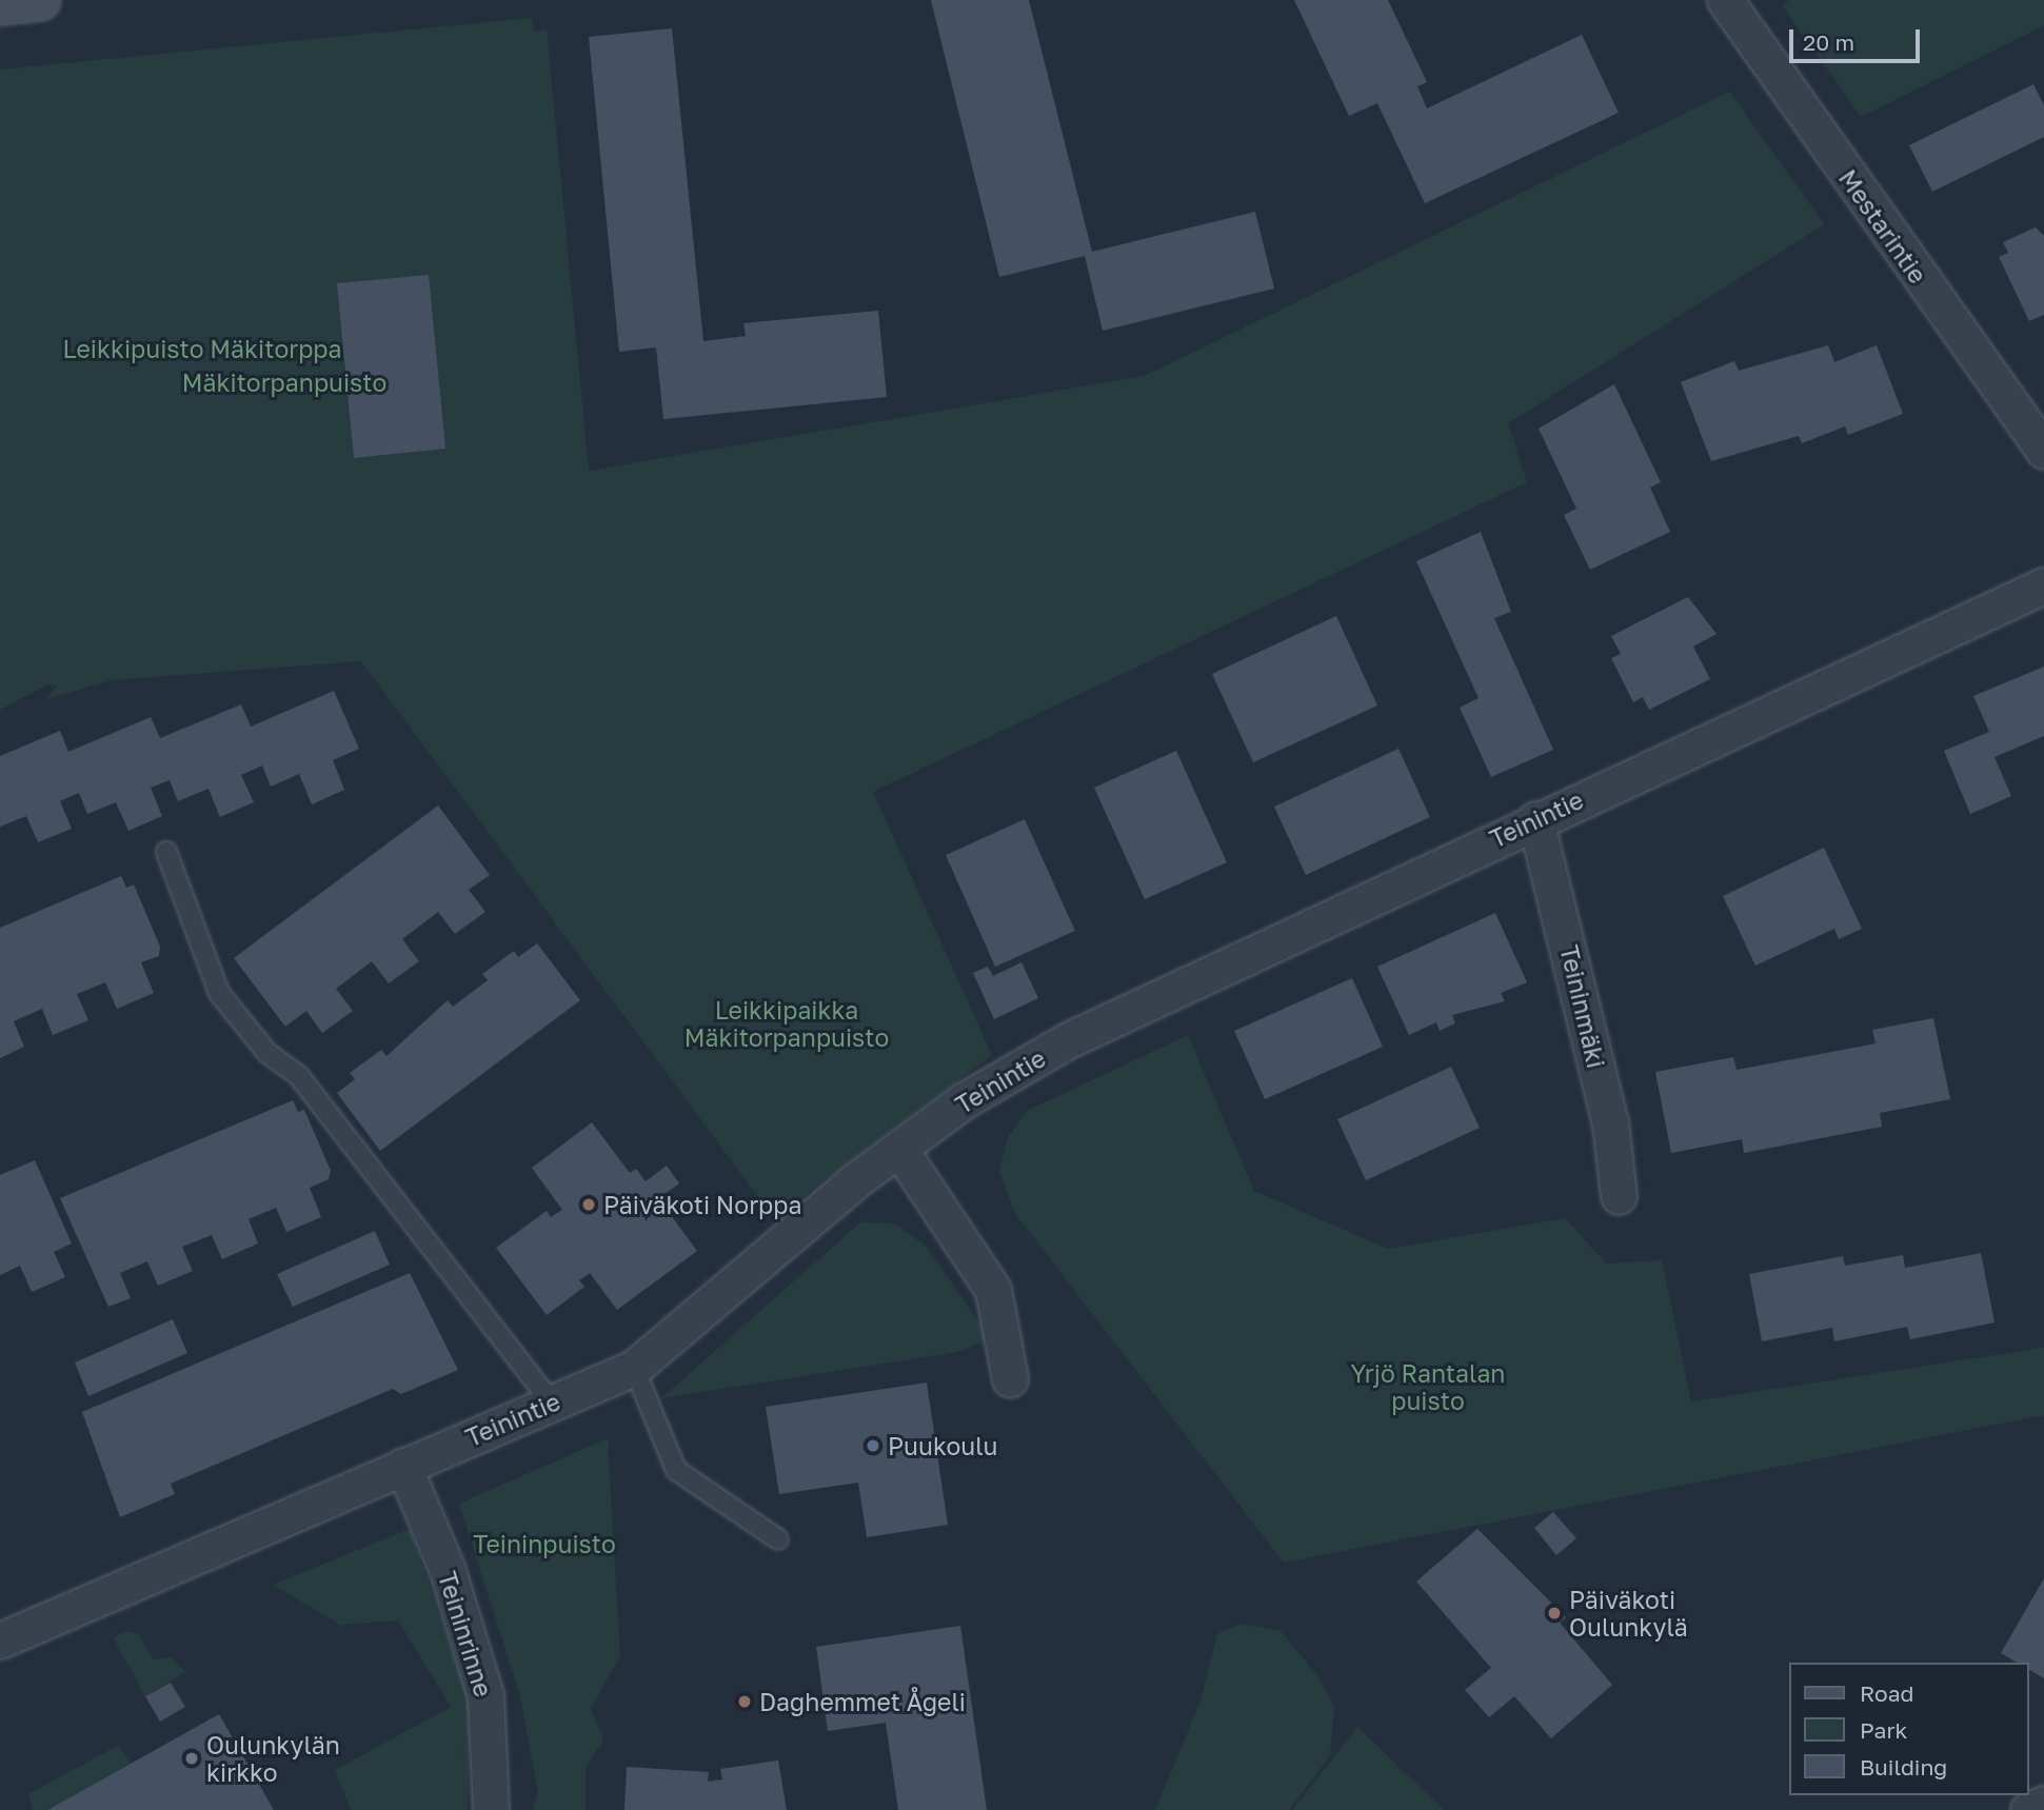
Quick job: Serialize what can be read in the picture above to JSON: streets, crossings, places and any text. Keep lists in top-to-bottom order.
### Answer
{
  "streets": {
    "street": [
      "Mestarintie",
      "Teinintie",
      "Teininmäki",
      "Teininrinne"
    ]
  },
  "crossings": [
    ["Teinintie", "Teininmäki"],
    ["Teinintie", "Teininrinne"]
  ],
  "parks": [
    "Leikkipuisto Mäkitorppa",
    "Mäkitorpanpuisto",
    "Leikkipaikka Mäkitorpanpuisto",
    "Yrjö Rantalan puisto",
    "Teininpuisto"
  ],
  "places": [
    "Päiväkoti Norppa",
    "Puukoulu",
    "Päiväkoti Oulunkylä",
    "Daghemmet Ågeli",
    "Oulunkylän kirkko"
  ],
  "legend": ["Road", "Park", "Building"],
  "scale_bar": "20 m"
}
